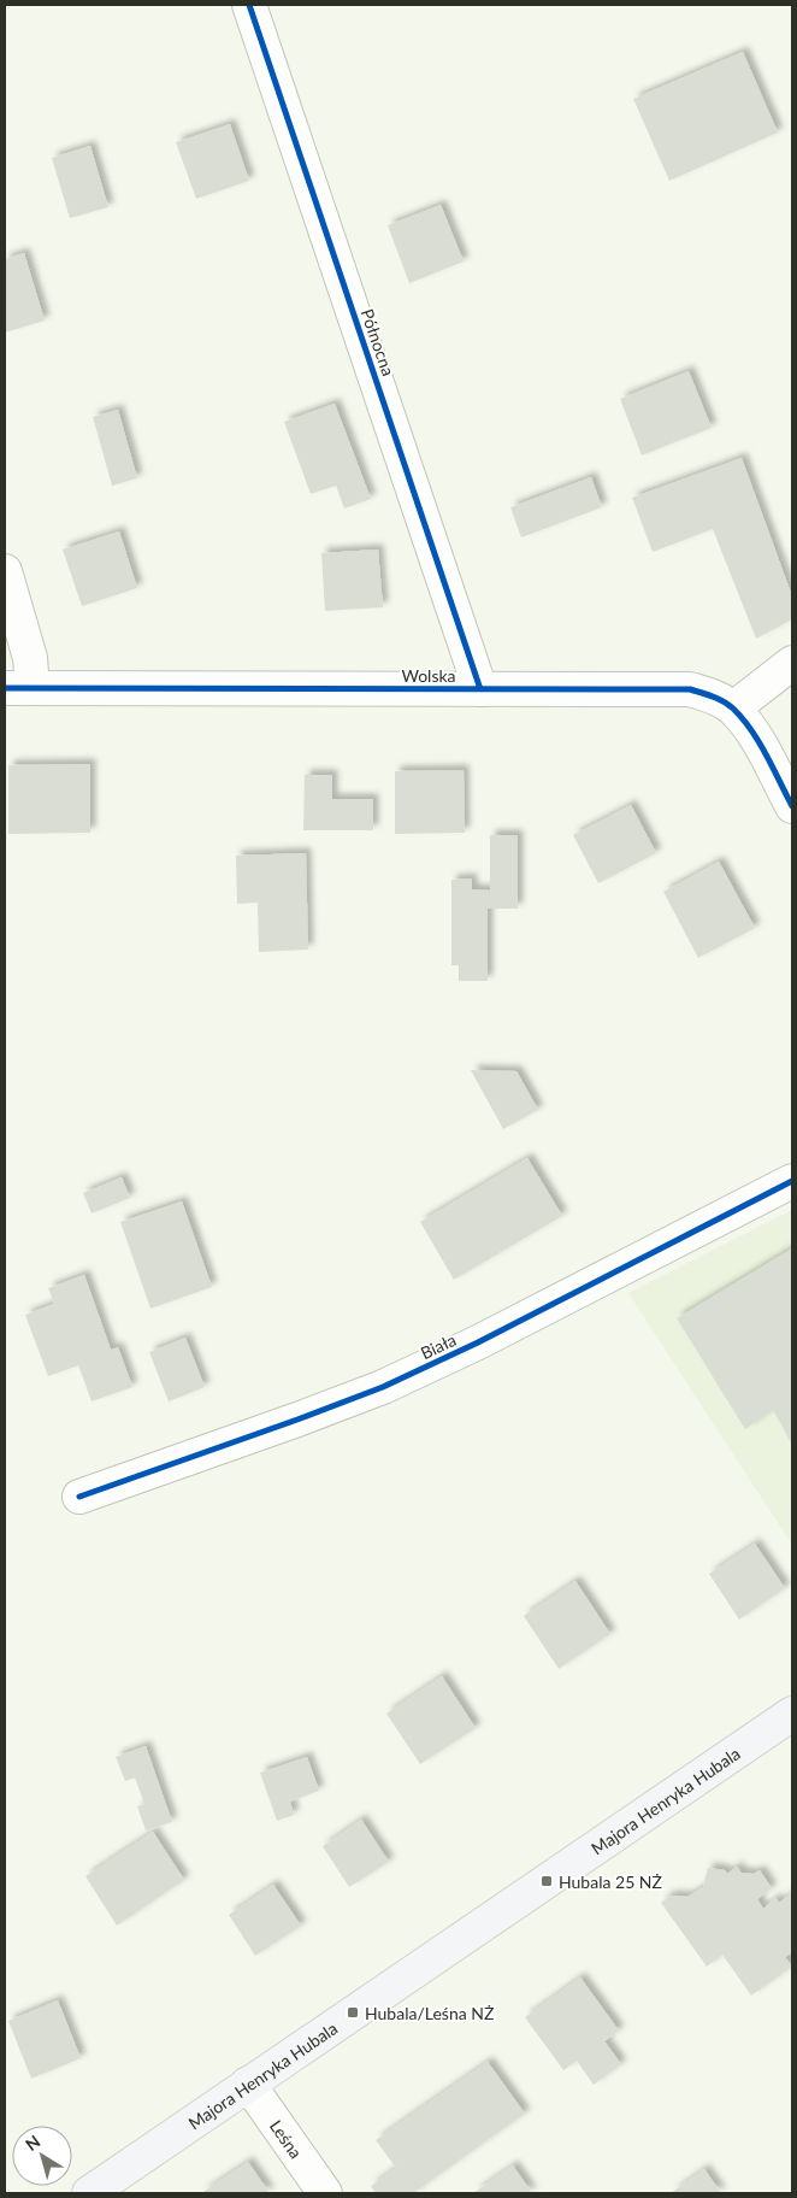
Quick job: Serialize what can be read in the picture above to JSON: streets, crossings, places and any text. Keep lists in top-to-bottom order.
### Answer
{
  "streets": {
    "main road": ["Majora Henryka Hubala"],
    "street": [
      "Północna",
      "Wolska",
      "Biała",
      "Leśna"
    ]
  },
  "crossings": [
    ["Północna", "Wolska"],
    ["Majora Henryka Hubala", "Leśna"]
  ],
  "places": {
    "transit": ["Hubala 25 NŻ", "Hubala/Leśna NŻ"]
  },
  "north": "top left"
}
